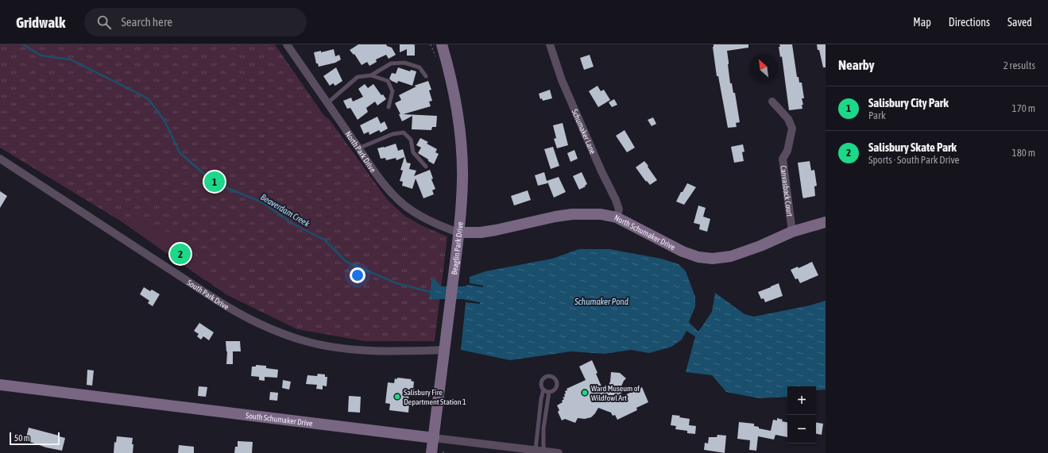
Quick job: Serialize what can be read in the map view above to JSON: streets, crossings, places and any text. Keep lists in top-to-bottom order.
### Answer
{
  "streets": {
    "street": [
      "Schumaker Lane",
      "North Park Drive",
      "Canvasback Court",
      "North Schumaker Drive",
      "Beaglin Park Drive",
      "South Park Drive",
      "South Schumaker Drive"
    ]
  },
  "crossings": [
    ["Schumaker Lane", "North Schumaker Drive"],
    ["North Park Drive", "North Schumaker Drive"],
    ["North Park Drive", "Beaglin Park Drive"],
    ["Canvasback Court", "North Schumaker Drive"],
    ["North Schumaker Drive", "Beaglin Park Drive"],
    ["Beaglin Park Drive", "South Park Drive"],
    ["Beaglin Park Drive", "South Schumaker Drive"]
  ],
  "water": ["Beaverdam Creek", "Schumaker Pond"],
  "places": ["Ward Museum of Wildfowl Art", "Salisbury Fire Department Station 1"],
  "scale_bar": "50 m",
  "north": "top left",
  "page": {
    "header": "Gridwalk",
    "search": "Search here",
    "nav": ["Map", "Directions", "Saved"],
    "heading": ["Nearby", "2 results"],
    "list": [
      {
        "mark": "1",
        "name": "Salisbury City Park",
        "note": "Park",
        "value": "170 m"
      },
      {
        "mark": "2",
        "name": "Salisbury Skate Park",
        "note": "Sports · South Park Drive",
        "value": "180 m"
      }
    ],
    "pins": ["1", "2"],
    "map_buttons": ["+", "−"],
    "scale": "50 m"
  }
}
